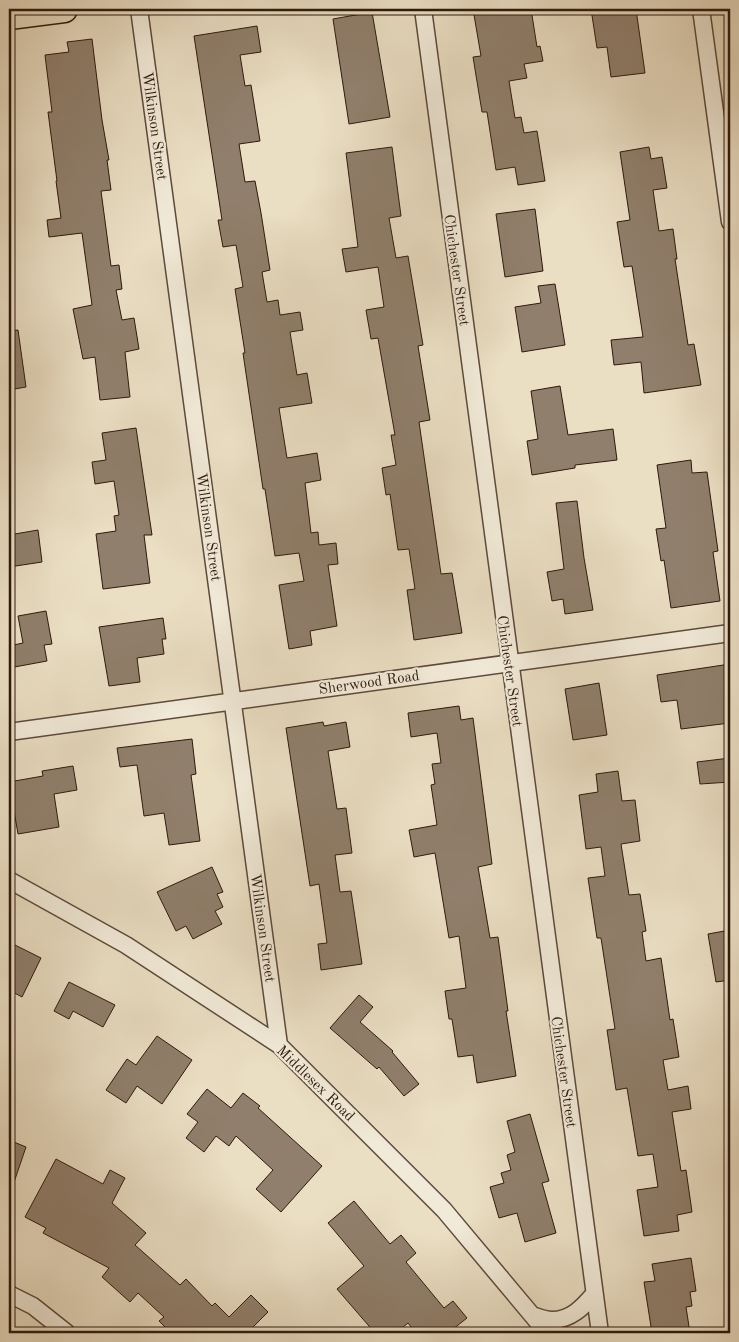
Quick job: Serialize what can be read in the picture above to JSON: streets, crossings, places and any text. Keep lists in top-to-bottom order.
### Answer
{
  "streets": {
    "street": [
      "Wilkinson Street",
      "Chichester Street",
      "Sherwood Road",
      "Middlesex Road"
    ]
  },
  "crossings": [
    ["Wilkinson Street", "Sherwood Road"],
    ["Wilkinson Street", "Middlesex Road"],
    ["Chichester Street", "Sherwood Road"]
  ]
}
